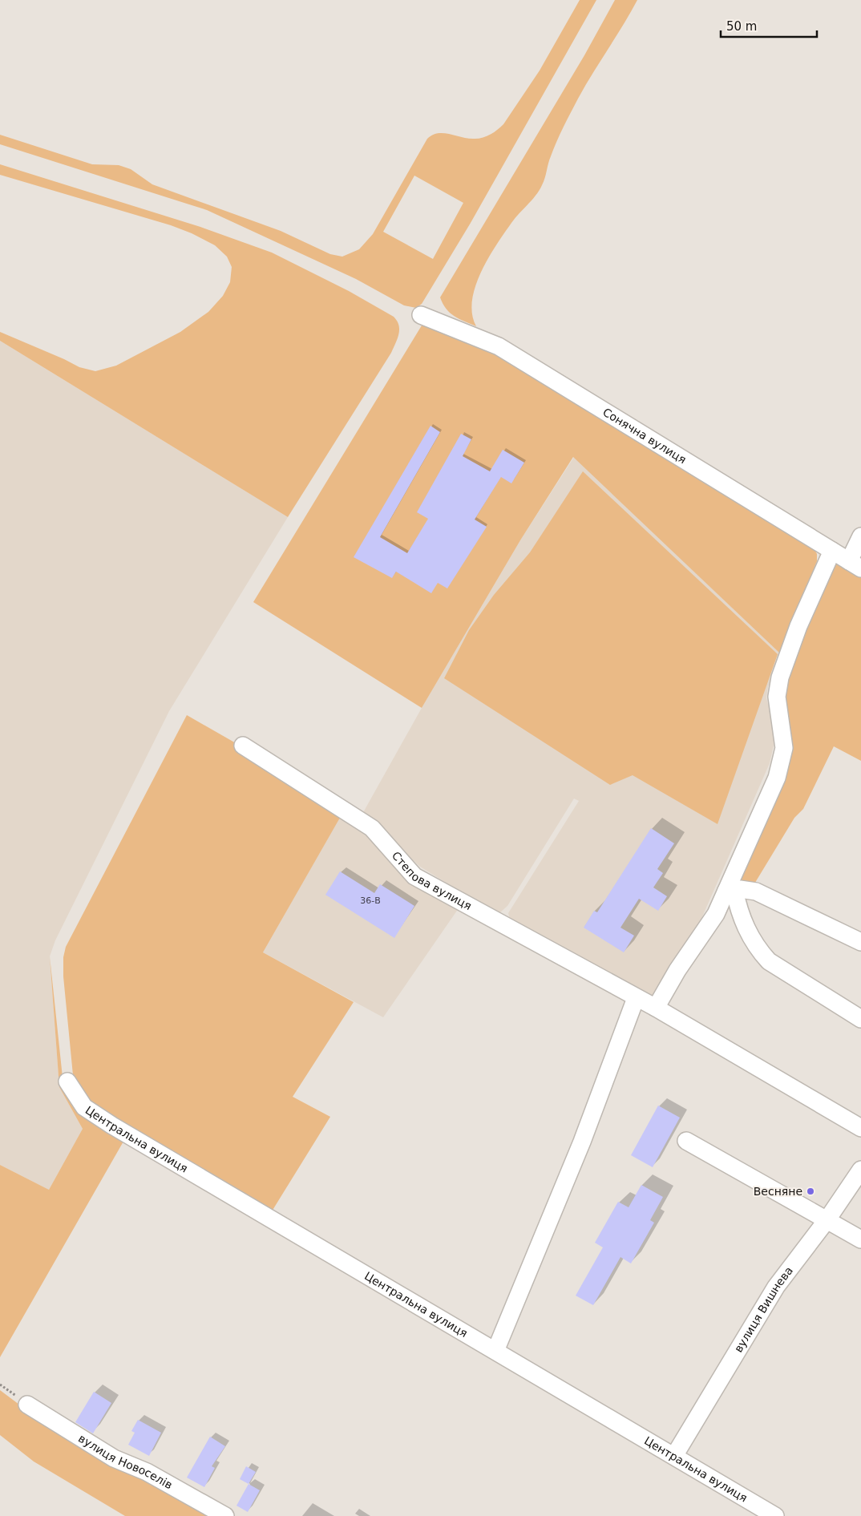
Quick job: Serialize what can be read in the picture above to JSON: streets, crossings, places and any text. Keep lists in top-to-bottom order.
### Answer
{
  "streets": {
    "street": [
      "Сонячна вулиця",
      "Степова вулиця",
      "Центральна вулиця",
      "вулиця Вишнева",
      "вулиця Новоселів"
    ]
  },
  "crossings": [
    ["Центральна вулиця", "вулиця Вишнева"]
  ],
  "places": ["Весняне"],
  "house_numbers": ["36-В"],
  "scale_bar": "50 m"
}
